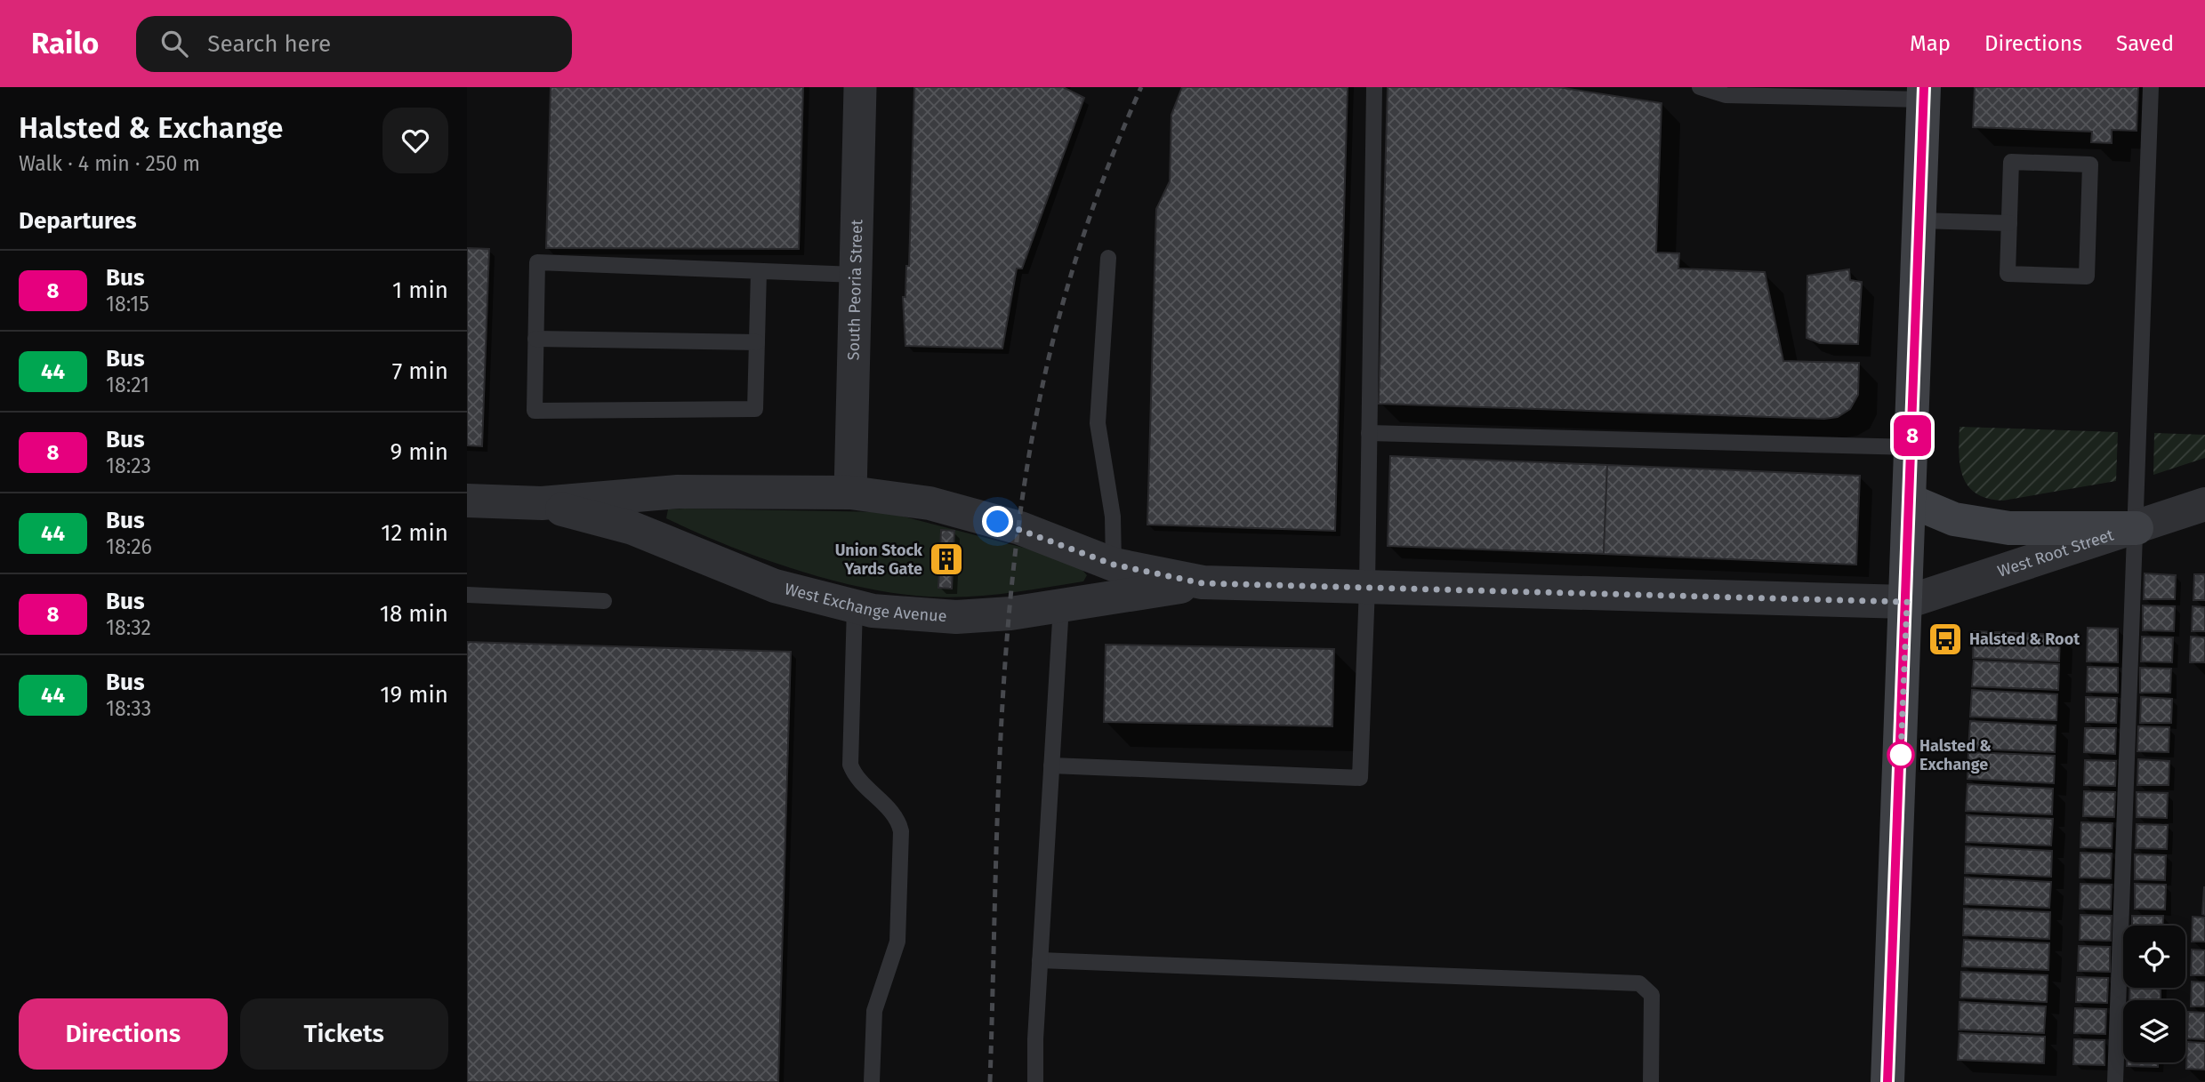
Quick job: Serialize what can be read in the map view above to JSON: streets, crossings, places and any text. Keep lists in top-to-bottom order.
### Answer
{
  "streets": {
    "street": ["South Peoria Street", "West Root Street", "West Exchange Avenue"]
  },
  "crossings": [
    ["South Peoria Street", "West Exchange Avenue"],
    ["West Root Street", "West Exchange Avenue"]
  ],
  "places": {
    "building": ["Union Stock Yards Gate"],
    "bus stop": ["Halsted & Root"],
    "other": ["Halsted & Exchange"]
  },
  "lines": ["bus line 8"],
  "page": {
    "header": "Railo",
    "search": "Search here",
    "nav": ["Map", "Directions", "Saved"],
    "heading": [
      ["Halsted & Exchange", "Walk · 4 min · 250 m"],
      "Departures"
    ],
    "on_map": "8",
    "list": [
      {
        "mark": "8",
        "name": "Bus",
        "note": "18:15",
        "value": "1 min"
      },
      {
        "mark": "44",
        "name": "Bus",
        "note": "18:21",
        "value": "7 min"
      },
      {
        "mark": "8",
        "name": "Bus",
        "note": "18:23",
        "value": "9 min"
      },
      {
        "mark": "44",
        "name": "Bus",
        "note": "18:26",
        "value": "12 min"
      },
      {
        "mark": "8",
        "name": "Bus",
        "note": "18:32",
        "value": "18 min"
      },
      {
        "mark": "44",
        "name": "Bus",
        "note": "18:33",
        "value": "19 min"
      }
    ],
    "buttons": ["Directions", "Tickets"]
  }
}
